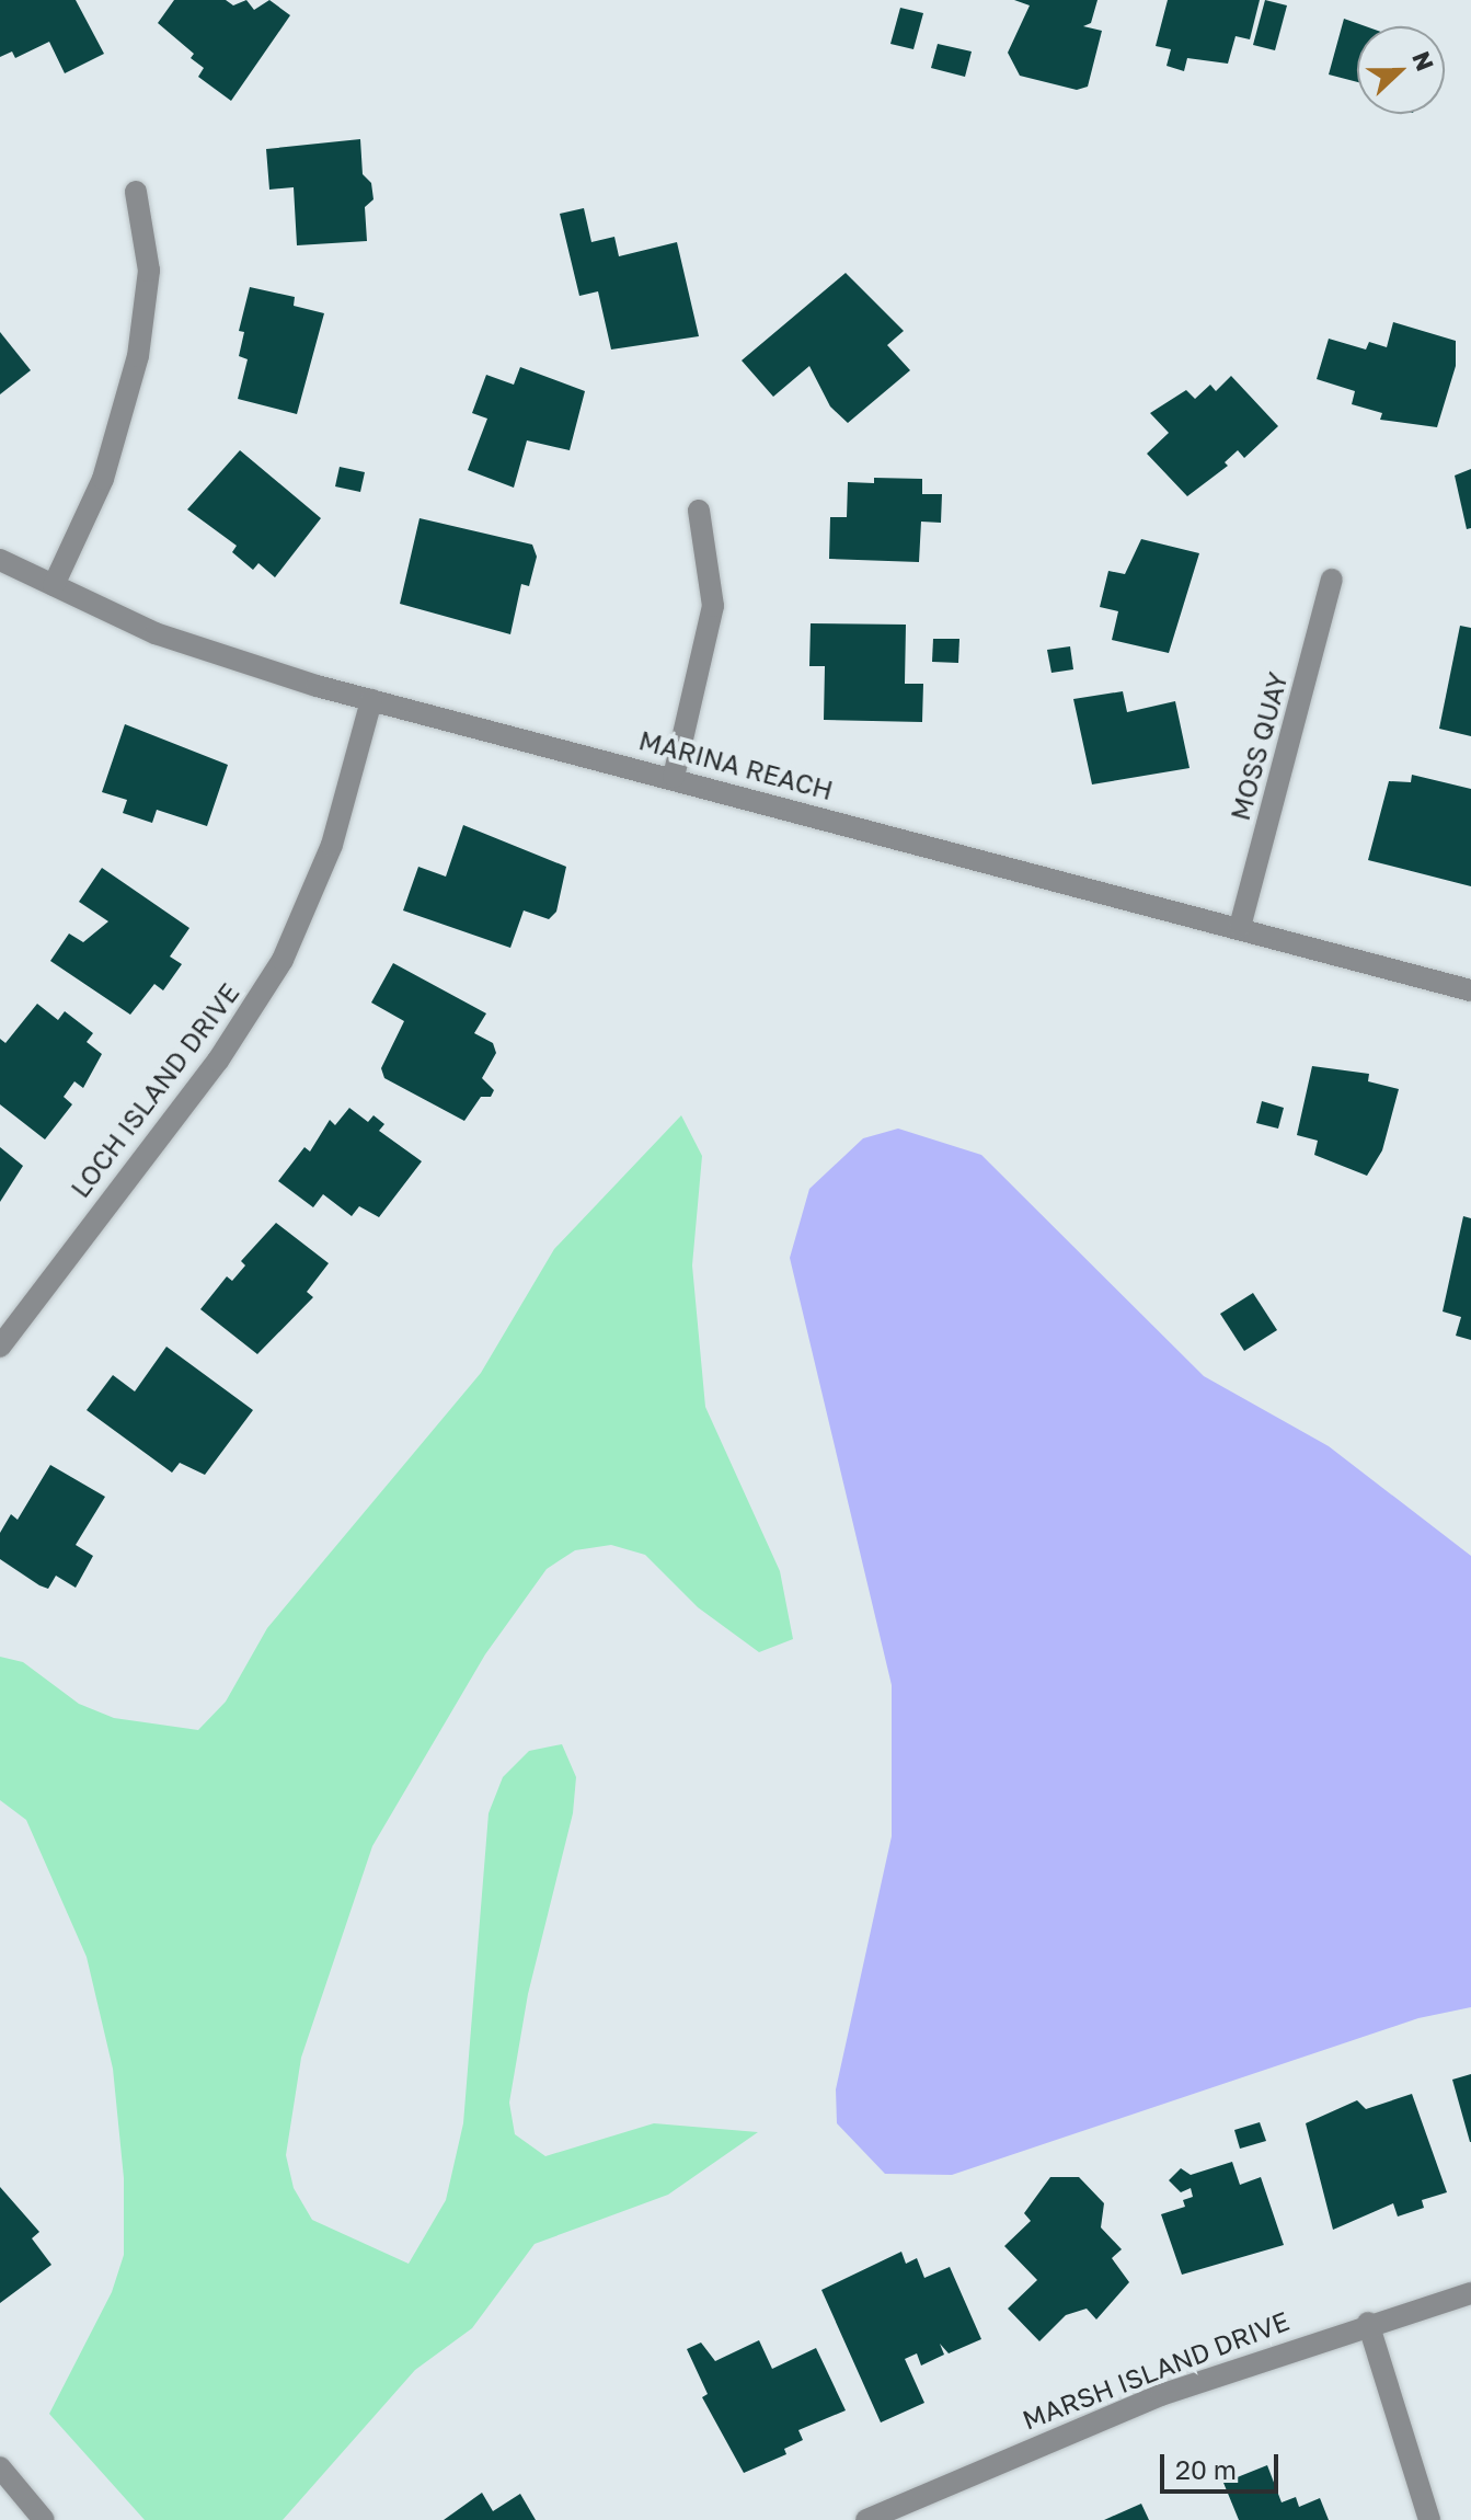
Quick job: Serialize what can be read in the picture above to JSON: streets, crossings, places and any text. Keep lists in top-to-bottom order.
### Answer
{
  "streets": {
    "street": [
      "MOSS QUAY",
      "MARINA REACH",
      "LOCH ISLAND DRIVE",
      "MARSH ISLAND DRIVE"
    ]
  },
  "crossings": [
    ["MOSS QUAY", "MARINA REACH"],
    ["MARINA REACH", "LOCH ISLAND DRIVE"]
  ],
  "scale_bar": "20 m",
  "north": "right"
}
